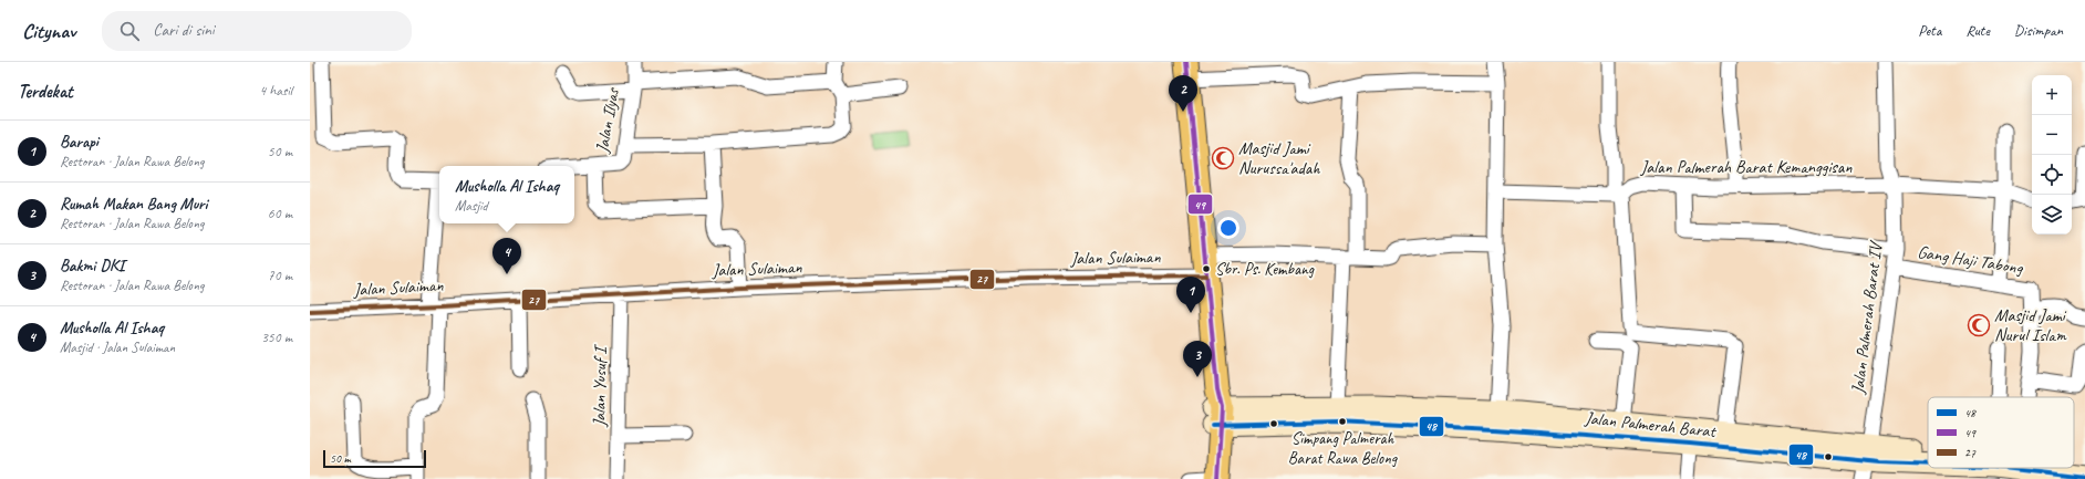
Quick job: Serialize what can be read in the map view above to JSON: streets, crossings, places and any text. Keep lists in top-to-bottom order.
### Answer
{
  "streets": {
    "main road": ["Jalan Palmerah Barat"],
    "street": [
      "Jalan Ilyas",
      "Jalan Palmerah Barat Kemanggisan",
      "Jalan Sulaiman",
      "Gang Haji Tabong",
      "Jalan Palmerah Barat IV",
      "Jalan Yusuf I"
    ]
  },
  "crossings": [
    ["Jalan Palmerah Barat Kemanggisan", "Jalan Palmerah Barat IV"],
    ["Jalan Sulaiman", "Jalan Yusuf I"],
    ["Gang Haji Tabong", "Jalan Palmerah Barat IV"],
    ["Jalan Palmerah Barat IV", "Jalan Palmerah Barat"]
  ],
  "places": {
    "mosque": ["Masjid Jami Nurussa'adah", "Masjid Jami Nurul Islam"],
    "other": ["Sbr. Ps. Kembang", "Simpang Palmerah Barat Rawa Belong"]
  },
  "lines": ["transit line 49", "transit line 27", "transit line 48"],
  "legend": ["48", "49", "27"],
  "scale_bar": "50 m",
  "page": {
    "header": "Citynav",
    "search": "Cari di sini",
    "nav": ["Peta", "Rute", "Disimpan"],
    "heading": ["Terdekat", "4 hasil"],
    "map_buttons": ["+", "−"],
    "pins": [
      "2",
      "4",
      "1",
      "3"
    ],
    "list": [
      {
        "mark": "1",
        "name": "Barapi",
        "note": "Restoran · Jalan Rawa Belong",
        "value": "50 m"
      },
      {
        "mark": "2",
        "name": "Rumah Makan Bang Muri",
        "note": "Restoran · Jalan Rawa Belong",
        "value": "60 m"
      },
      {
        "mark": "3",
        "name": "Bakmi DKI",
        "note": "Restoran · Jalan Rawa Belong",
        "value": "70 m"
      },
      {
        "mark": "4",
        "name": "Musholla Al Ishaq",
        "note": "Masjid · Jalan Sulaiman",
        "value": "350 m"
      }
    ],
    "popup": ["Musholla Al Ishaq", "Masjid"],
    "scale": "50 m"
  }
}
